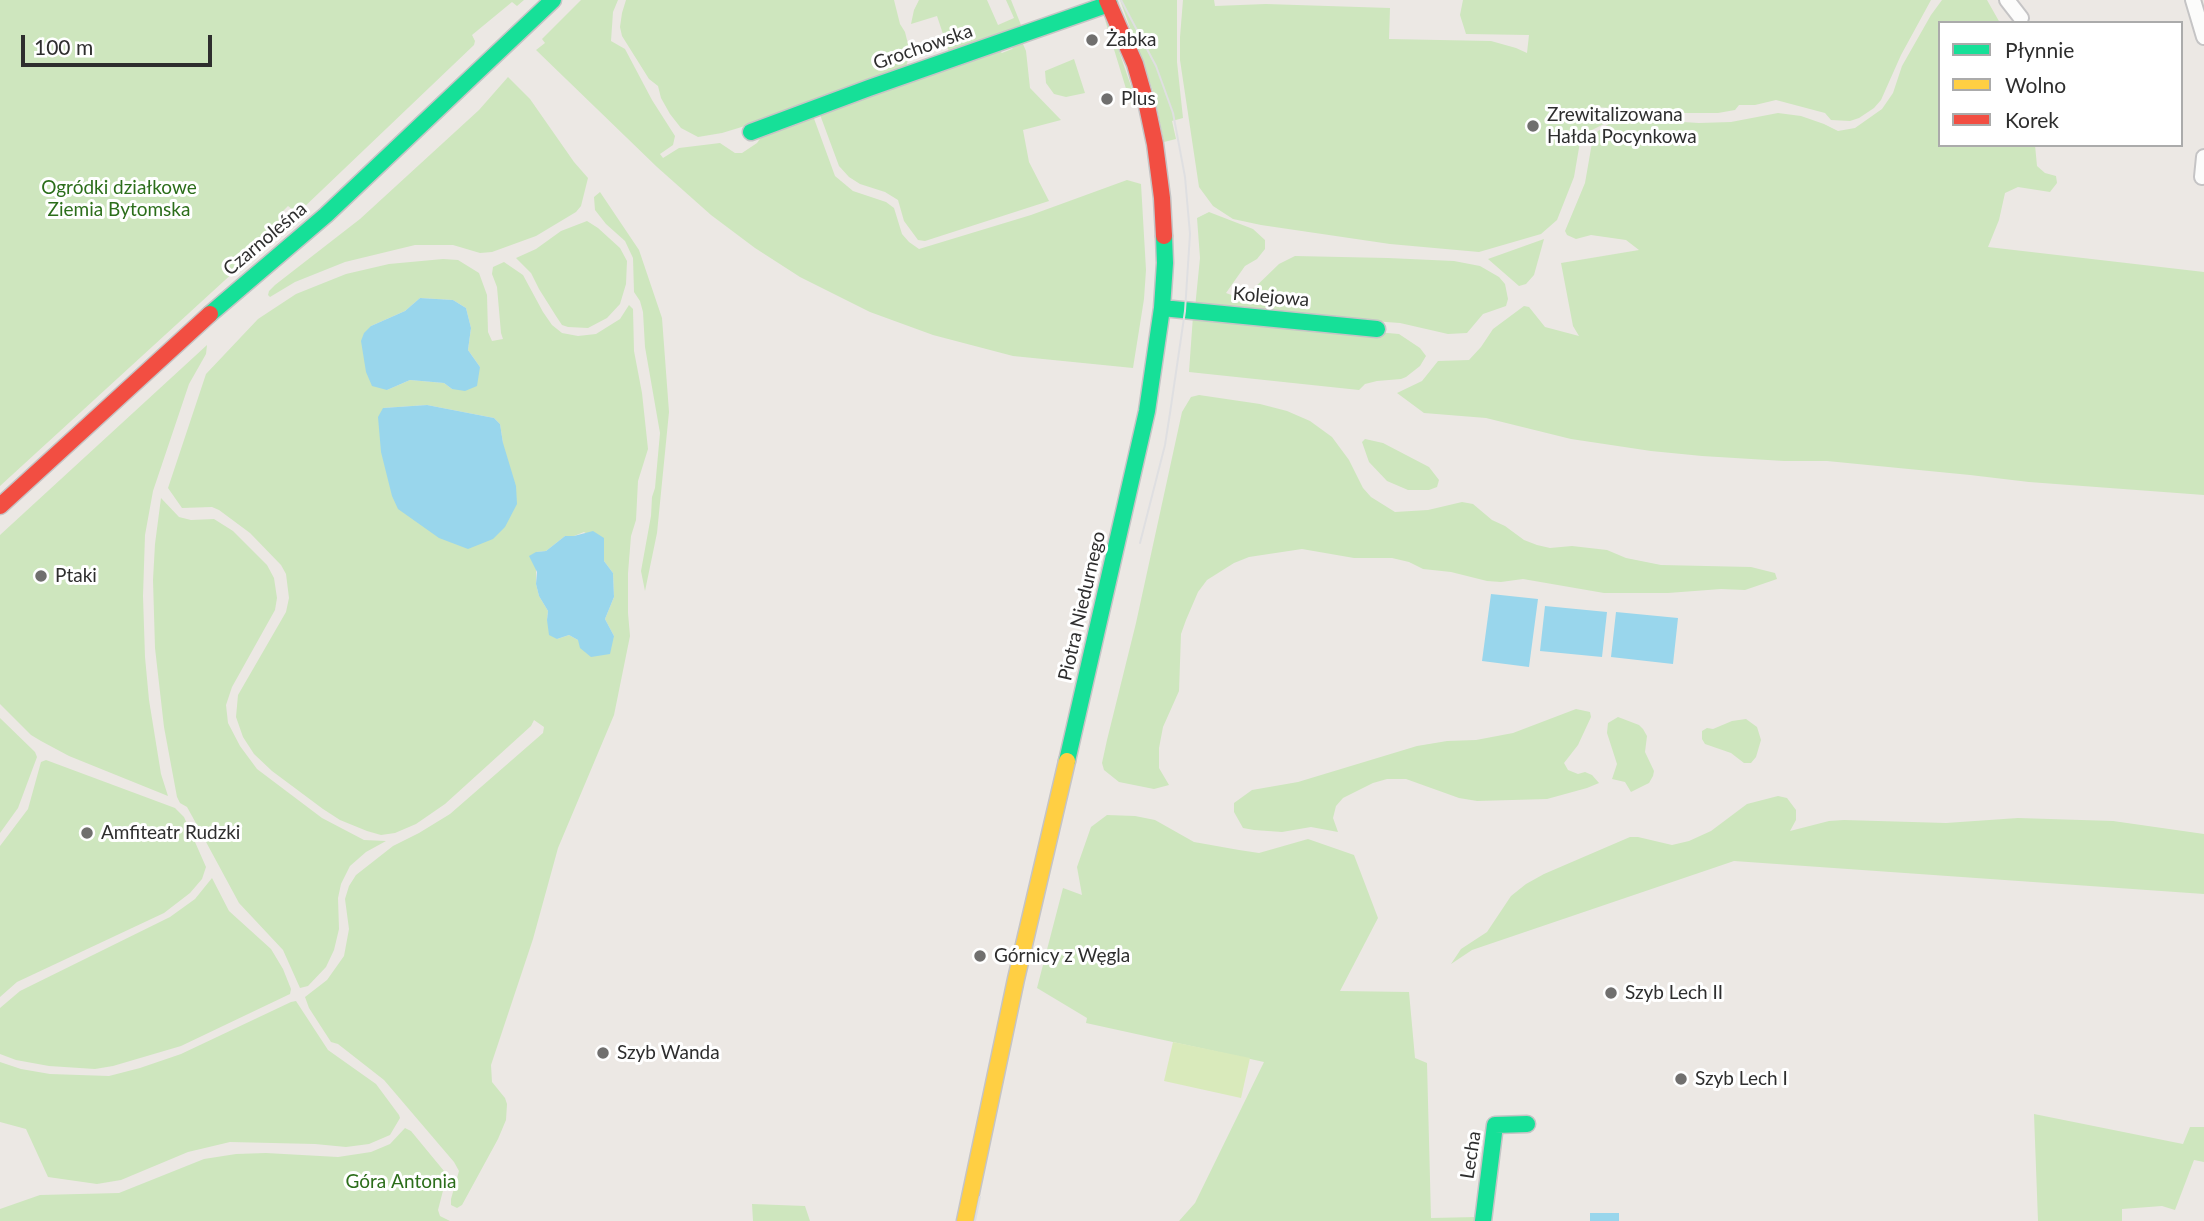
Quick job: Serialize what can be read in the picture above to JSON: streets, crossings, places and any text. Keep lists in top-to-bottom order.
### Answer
{
  "streets": {
    "street": [
      "Grochowska",
      "Czarnoleśna",
      "Kolejowa",
      "Piotra Niedurnego",
      "Lecha"
    ]
  },
  "crossings": [
    ["Grochowska", "Piotra Niedurnego"],
    ["Kolejowa", "Piotra Niedurnego"]
  ],
  "parks": ["Ogródki działkowe Ziemia Bytomska", "Góra Antonia"],
  "places": [
    "Żabka",
    "Plus",
    "Zrewitalizowana Hałda Pocynkowa",
    "Ptaki",
    "Amfiteatr Rudzki",
    "Górnicy z Węgla",
    "Szyb Lech II",
    "Szyb Wanda",
    "Szyb Lech I"
  ],
  "legend": ["Płynnie", "Wolno", "Korek"],
  "scale_bar": "100 m"
}
